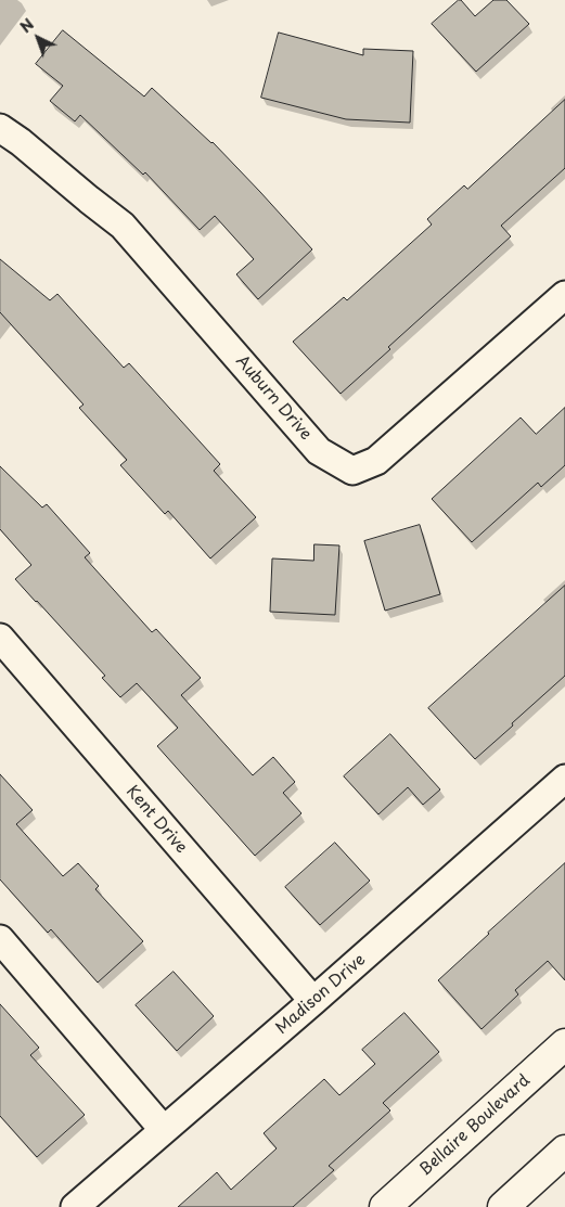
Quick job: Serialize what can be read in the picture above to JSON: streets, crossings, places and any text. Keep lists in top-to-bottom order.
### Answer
{
  "streets": {
    "main road": ["Bellaire Boulevard"],
    "street": ["Auburn Drive", "Kent Drive", "Madison Drive"]
  },
  "crossings": [
    ["Kent Drive", "Madison Drive"]
  ],
  "north": "top left"
}
